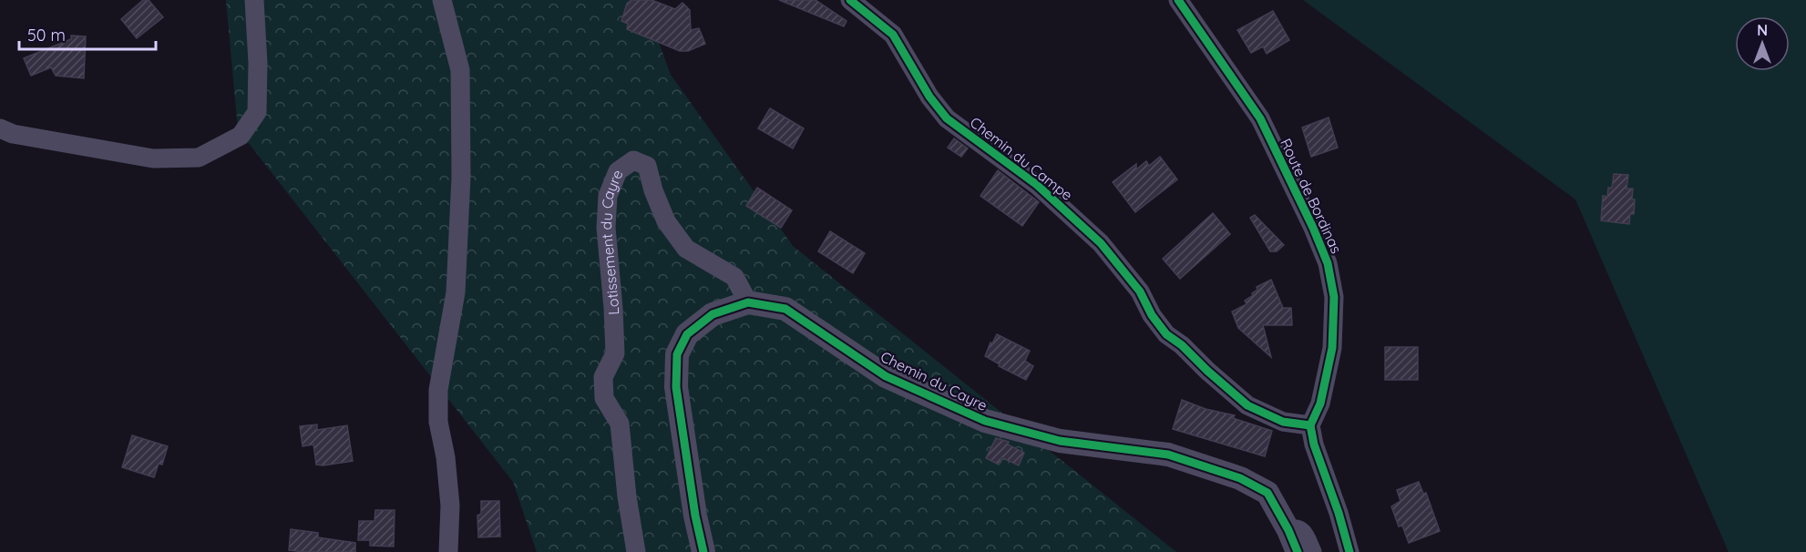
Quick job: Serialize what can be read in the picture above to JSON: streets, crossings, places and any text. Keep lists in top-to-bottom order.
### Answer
{
  "streets": {
    "street": [
      "Chemin du Campe",
      "Route de Bordinas",
      "Lotissement du Cayre",
      "Chemin du Cayre"
    ]
  },
  "crossings": [
    ["Chemin du Campe", "Route de Bordinas"],
    ["Lotissement du Cayre", "Chemin du Cayre"]
  ],
  "scale_bar": "50 m",
  "north": "top"
}
